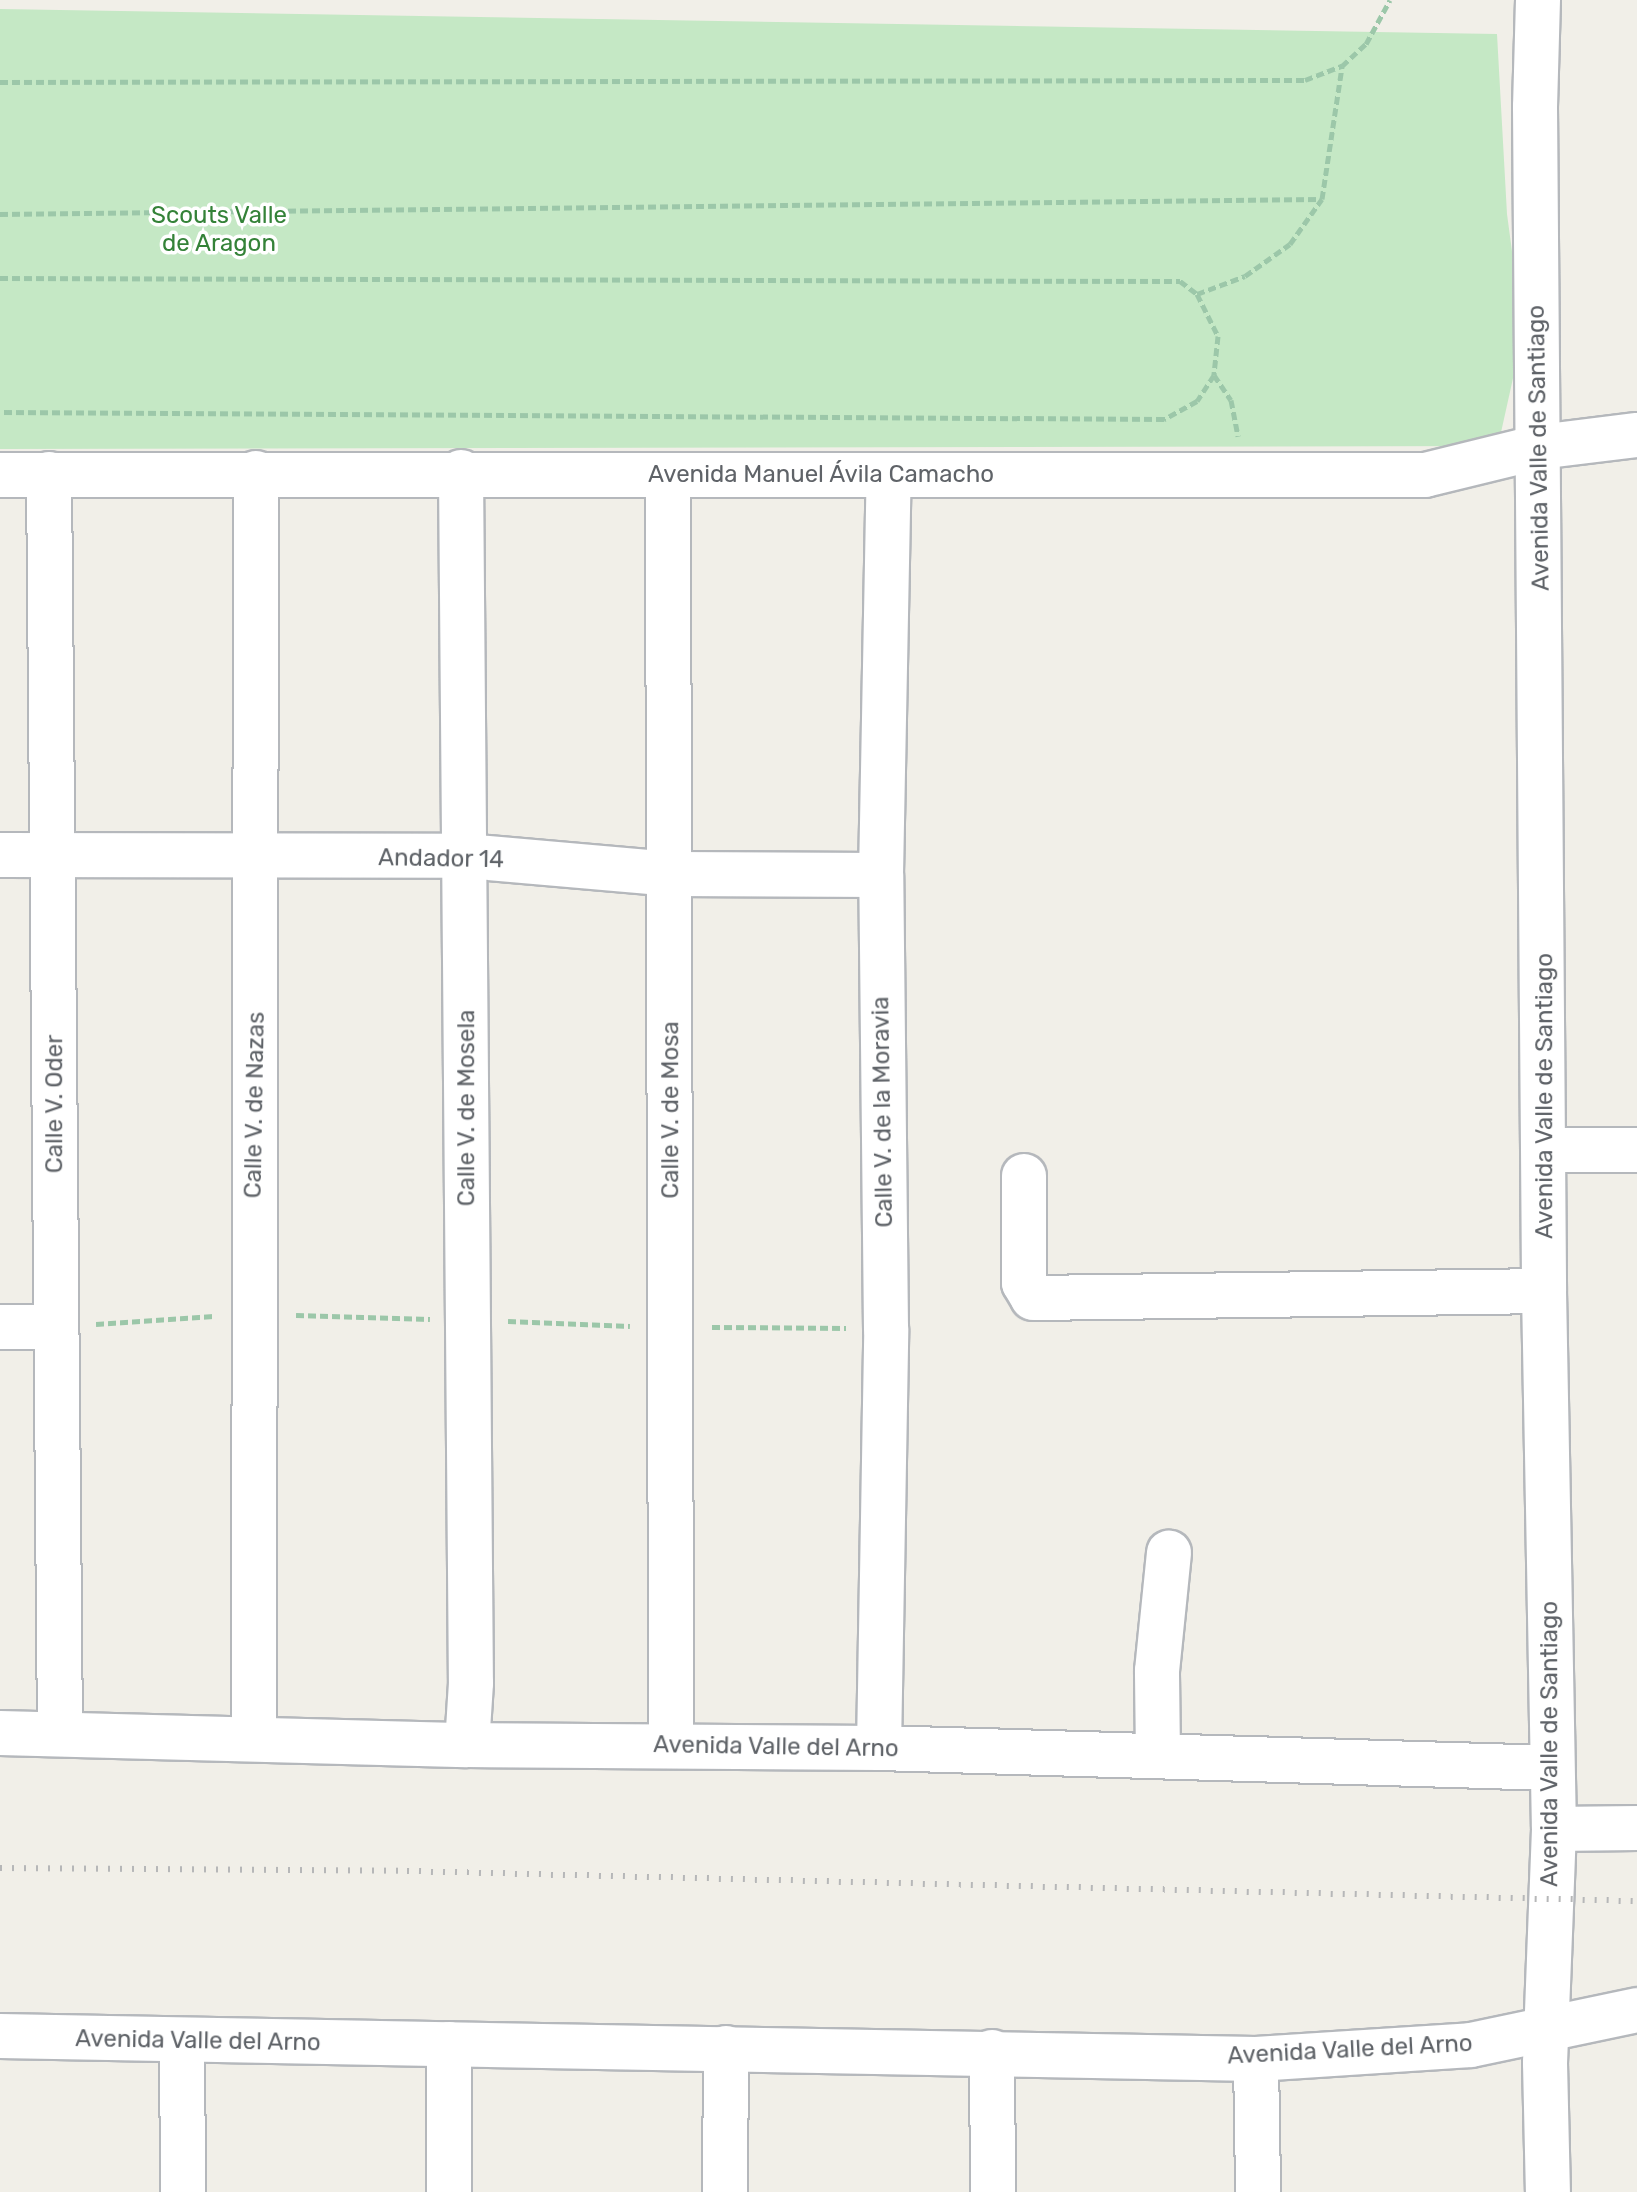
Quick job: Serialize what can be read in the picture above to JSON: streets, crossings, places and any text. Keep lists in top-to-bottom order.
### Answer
{
  "streets": {
    "street": [
      "Avenida Valle de Santiago",
      "Avenida Manuel Ávila Camacho",
      "Andador 14",
      "Calle V. Oder",
      "Calle V. de Nazas",
      "Calle V. de Mosela",
      "Calle V. de Mosa",
      "Calle V. de la Moravia",
      "Avenida Valle del Arno"
    ]
  },
  "crossings": [
    ["Avenida Valle de Santiago", "Avenida Manuel Ávila Camacho"],
    ["Avenida Valle de Santiago", "Avenida Valle del Arno"],
    ["Avenida Manuel Ávila Camacho", "Calle V. Oder"],
    ["Avenida Manuel Ávila Camacho", "Calle V. de Nazas"],
    ["Avenida Manuel Ávila Camacho", "Calle V. de Mosela"],
    ["Avenida Manuel Ávila Camacho", "Calle V. de Mosa"],
    ["Avenida Manuel Ávila Camacho", "Calle V. de la Moravia"],
    ["Andador 14", "Calle V. Oder"],
    ["Andador 14", "Calle V. de Nazas"],
    ["Andador 14", "Calle V. de Mosela"],
    ["Andador 14", "Calle V. de Mosa"],
    ["Andador 14", "Calle V. de la Moravia"],
    ["Calle V. Oder", "Avenida Valle del Arno"],
    ["Calle V. de Nazas", "Avenida Valle del Arno"],
    ["Calle V. de Mosela", "Avenida Valle del Arno"],
    ["Calle V. de Mosa", "Avenida Valle del Arno"],
    ["Calle V. de la Moravia", "Avenida Valle del Arno"]
  ],
  "parks": ["Scouts Valle de Aragon"]
}
